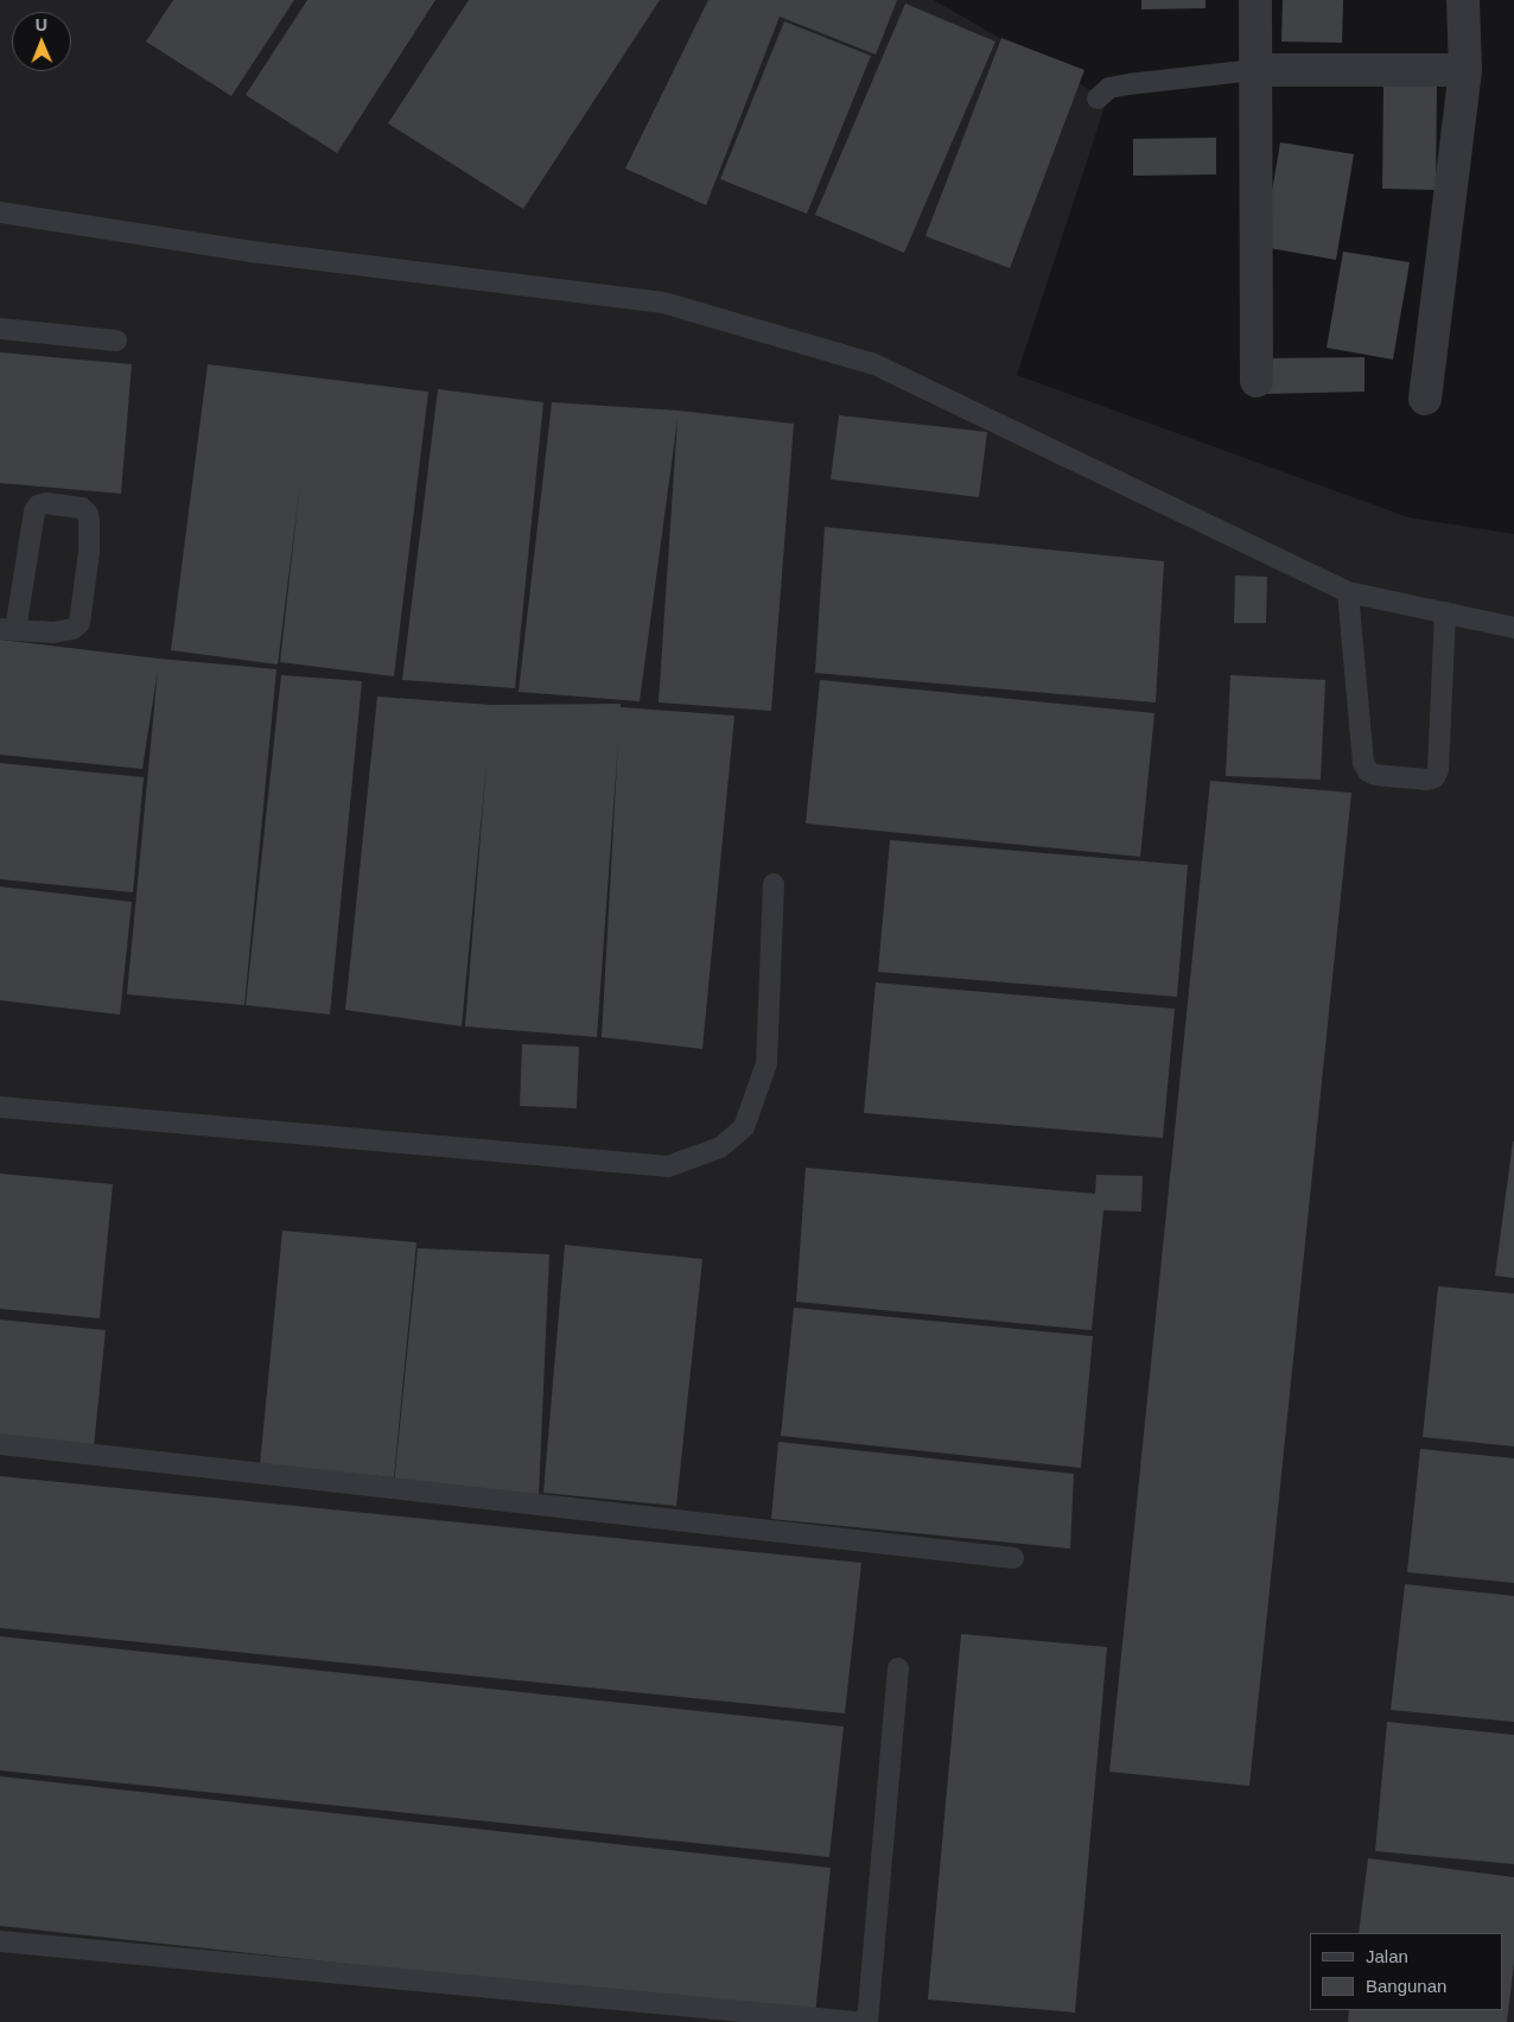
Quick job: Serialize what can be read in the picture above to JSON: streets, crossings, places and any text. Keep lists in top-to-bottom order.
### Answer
{
  "legend": ["Jalan", "Bangunan"],
  "north": "top"
}
